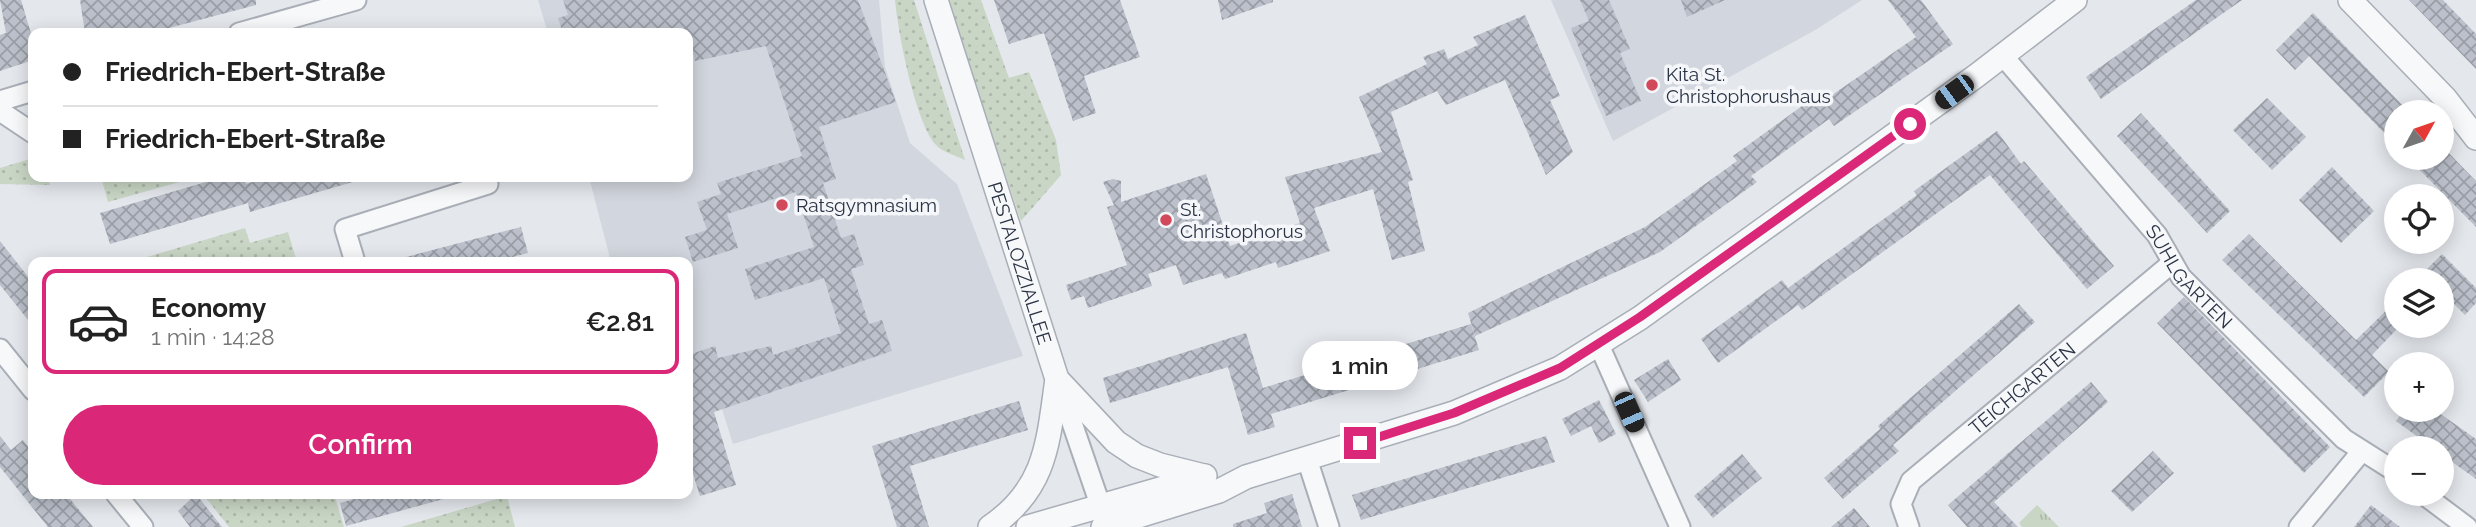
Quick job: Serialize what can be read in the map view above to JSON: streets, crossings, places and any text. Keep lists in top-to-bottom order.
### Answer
{
  "streets": {
    "street": ["PESTALOZZIALLEE", "SUHLGARTEN", "TEICHGARTEN"]
  },
  "crossings": [
    ["SUHLGARTEN", "TEICHGARTEN"]
  ],
  "places": ["Kita St. Christophorushaus", "Ratsgymnasium", "St. Christophorus"],
  "north": "top right",
  "page": {
    "banner": ["Friedrich-Ebert-Straße", "Friedrich-Ebert-Straße"],
    "map_buttons": ["+", "−"],
    "list": [
      {
        "name": "Economy",
        "note": "1 min · 14:28",
        "value": "€2.81"
      }
    ],
    "bubble": "1 min",
    "buttons": "Confirm"
  }
}
